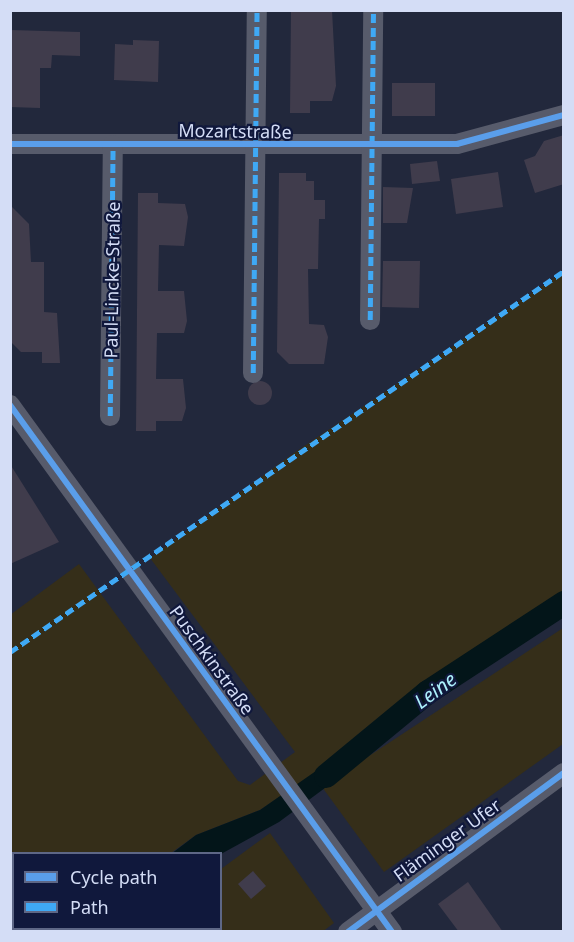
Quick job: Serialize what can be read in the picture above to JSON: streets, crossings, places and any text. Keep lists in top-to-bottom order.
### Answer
{
  "streets": {
    "street": [
      "Mozartstraße",
      "Paul-Lincke-Straße",
      "Puschkinstraße",
      "Fläminger Ufer"
    ]
  },
  "crossings": [
    ["Mozartstraße", "Paul-Lincke-Straße"],
    ["Puschkinstraße", "Fläminger Ufer"]
  ],
  "water": ["Leine"],
  "legend": ["Cycle path", "Path"]
}
